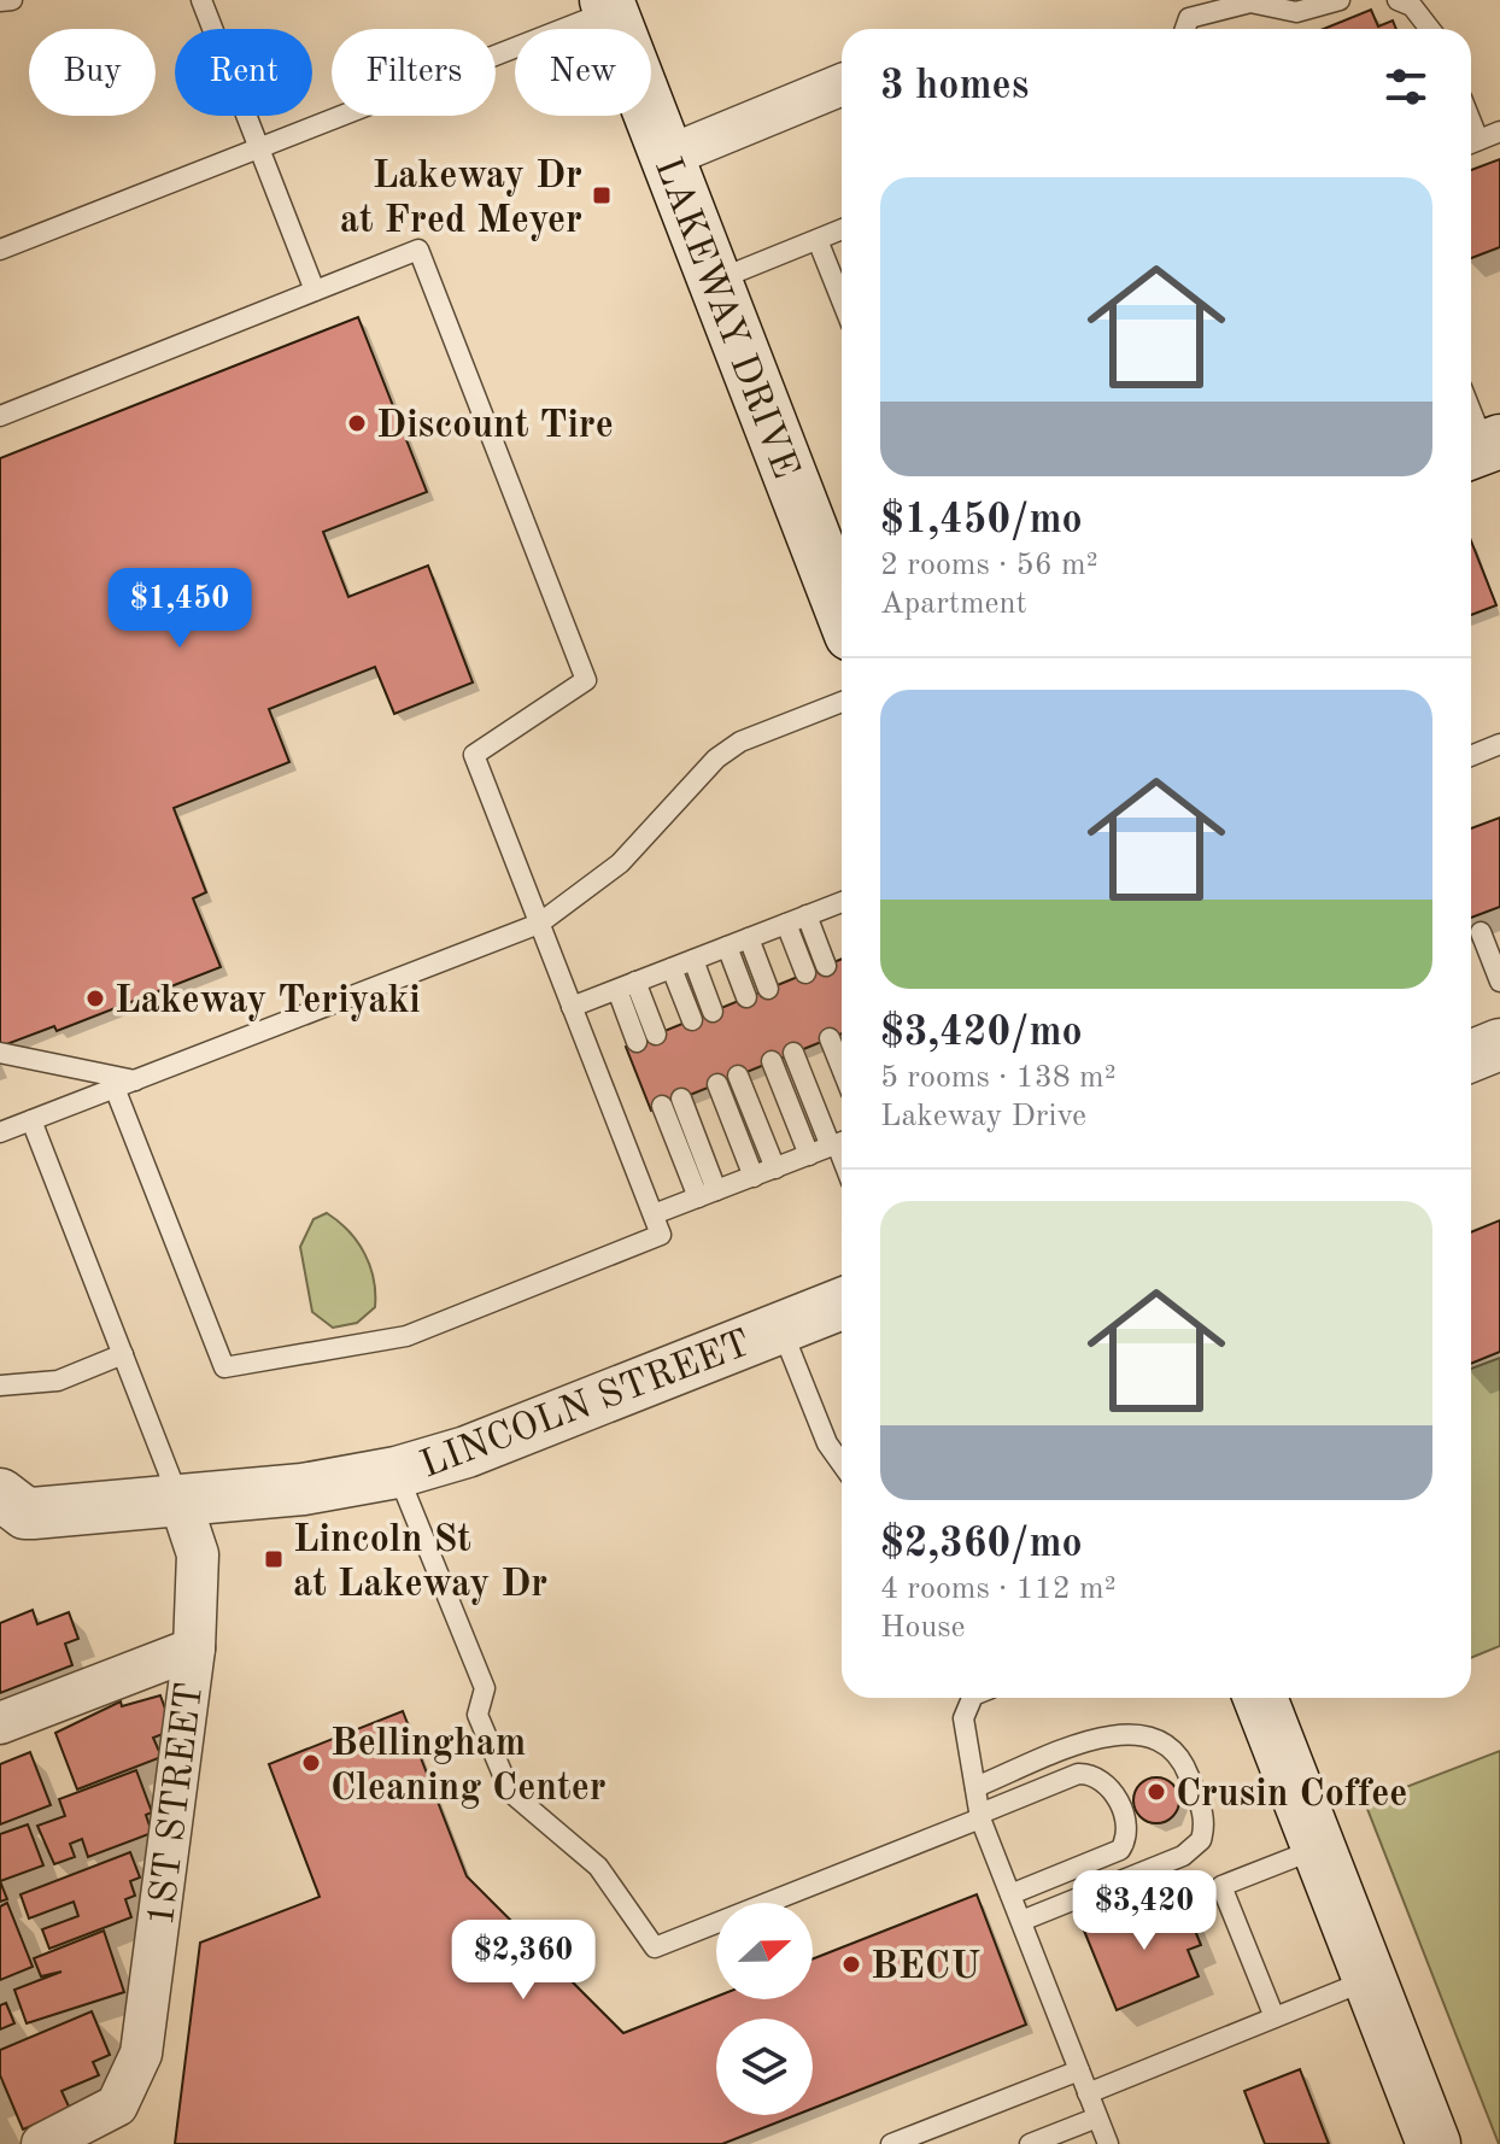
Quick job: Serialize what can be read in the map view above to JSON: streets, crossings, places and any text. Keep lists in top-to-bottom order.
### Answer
{
  "streets": {
    "main road": ["LAKEWAY DRIVE"],
    "street": ["LINCOLN STREET", "1ST STREET"]
  },
  "crossings": [
    ["LINCOLN STREET", "1ST STREET"]
  ],
  "places": {
    "transit": ["Lakeway Dr at Fred Meyer", "Lincoln St at Lakeway Dr"],
    "other": [
      "Discount Tire",
      "Lakeway Teriyaki",
      "Bellingham Cleaning Center",
      "Crusin Coffee",
      "BECU"
    ]
  },
  "north": "right",
  "page": {
    "chip": [
      "Buy",
      "Rent",
      "Filters",
      "New"
    ],
    "heading": "3 homes",
    "list": [
      {
        "name": "$1,450/mo",
        "note": "2 rooms · 56 m² · Apartment"
      },
      {
        "name": "$3,420/mo",
        "note": "5 rooms · 138 m² · Lakeway Drive"
      },
      {
        "name": "$2,360/mo",
        "note": "4 rooms · 112 m² · House"
      }
    ],
    "price": ["$1,450", "$3,420", "$2,360"]
  }
}
